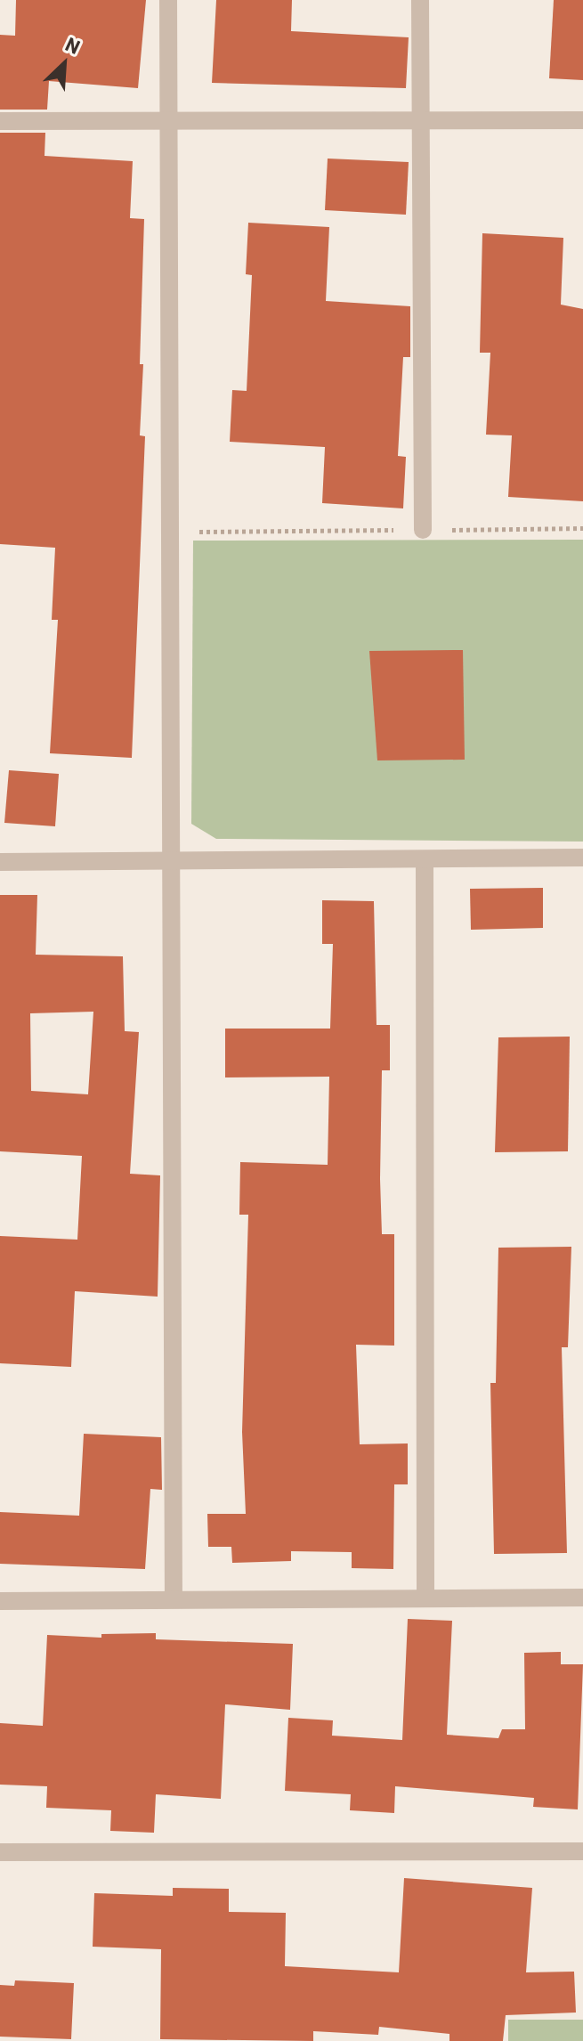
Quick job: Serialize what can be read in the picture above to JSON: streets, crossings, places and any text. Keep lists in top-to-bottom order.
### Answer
{
  "north": "top right"
}
